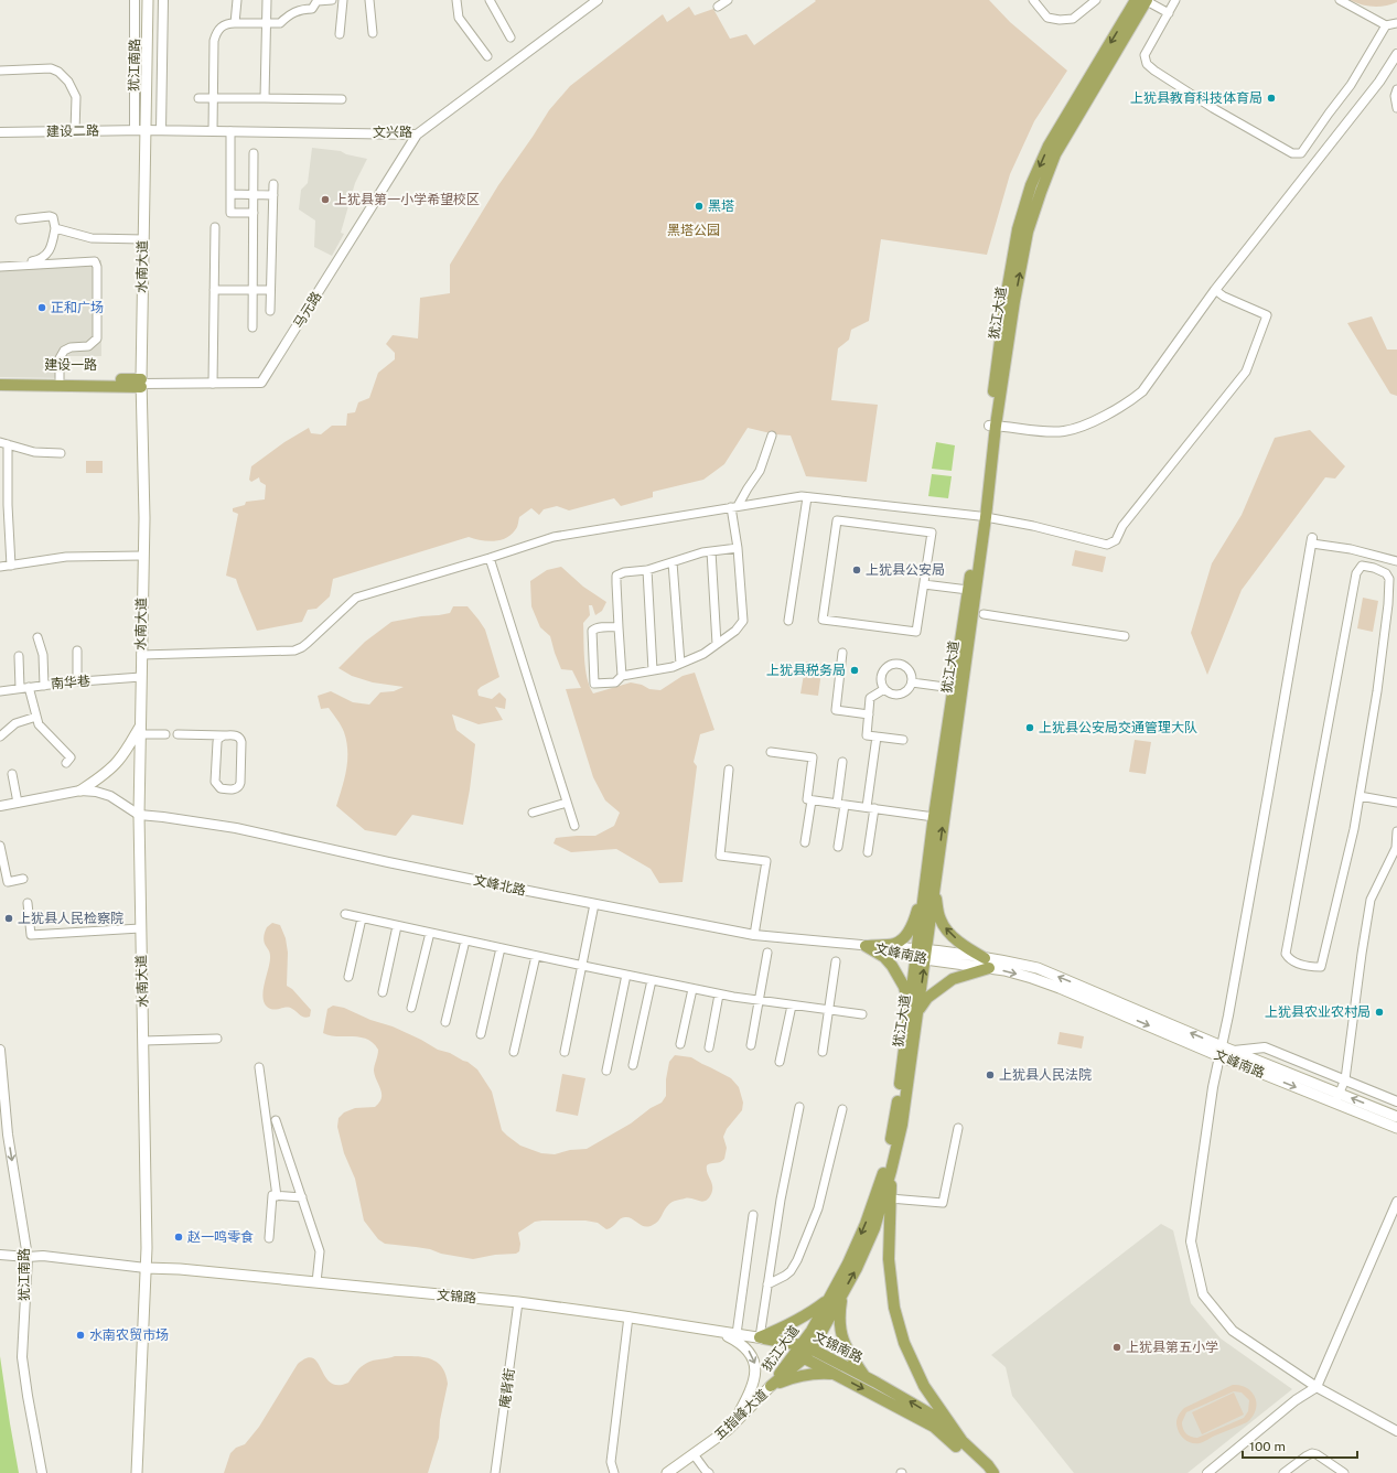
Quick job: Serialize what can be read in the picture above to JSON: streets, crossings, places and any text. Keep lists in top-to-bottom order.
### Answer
{
  "streets": {
    "main road": [
      "水南大道",
      "犹江大道",
      "建设一路",
      "文峰南路",
      "文锦路",
      "文锦南路",
      "五指峰大道"
    ],
    "street": [
      "犹江南路",
      "建设二路",
      "文兴路",
      "马元路",
      "南华巷",
      "文峰北路",
      "庵背街"
    ]
  },
  "crossings": [
    ["犹江南路", "建设二路"],
    ["建设二路", "文兴路"],
    ["建设二路", "水南大道"],
    ["文兴路", "水南大道"],
    ["文兴路", "马元路"],
    ["水南大道", "马元路"],
    ["水南大道", "建设一路"],
    ["水南大道", "南华巷"],
    ["水南大道", "文峰北路"],
    ["水南大道", "文锦路"],
    ["马元路", "建设一路"],
    ["犹江大道", "文峰南路"],
    ["犹江大道", "文锦南路"],
    ["犹江大道", "五指峰大道"],
    ["文峰北路", "文峰南路"],
    ["文锦路", "文锦南路"],
    ["文锦路", "庵背街"]
  ],
  "one_way": ["犹江南路"],
  "parks": ["黑塔公园"],
  "places": [
    "上犹县教育科技体育局",
    "上犹县第一小学希望校区",
    "黑塔",
    "正和广场",
    "上犹县公安局",
    "上犹县税务局",
    "上犹县公安局交通管理大队",
    "上犹县人民检察院",
    "上犹县农业农村局",
    "上犹县人民法院",
    "赵一鸣零食",
    "水南农贸市场",
    "上犹县第五小学"
  ],
  "scale_bar": "100 m"
}
